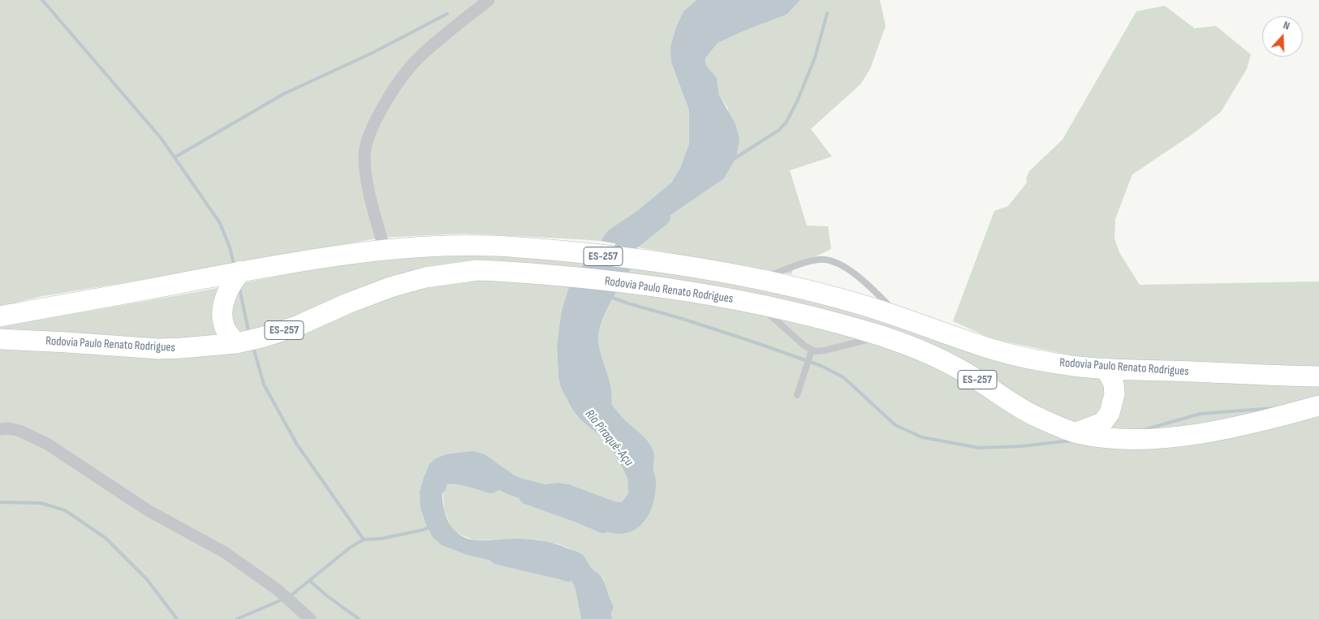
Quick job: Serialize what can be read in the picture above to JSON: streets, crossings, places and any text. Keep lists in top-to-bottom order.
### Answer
{
  "streets": {
    "main road": ["ES-257", "Rodovia Paulo Renato Rodrigues"]
  },
  "water": ["Rio Piraquê-Açu"],
  "north": "top"
}
